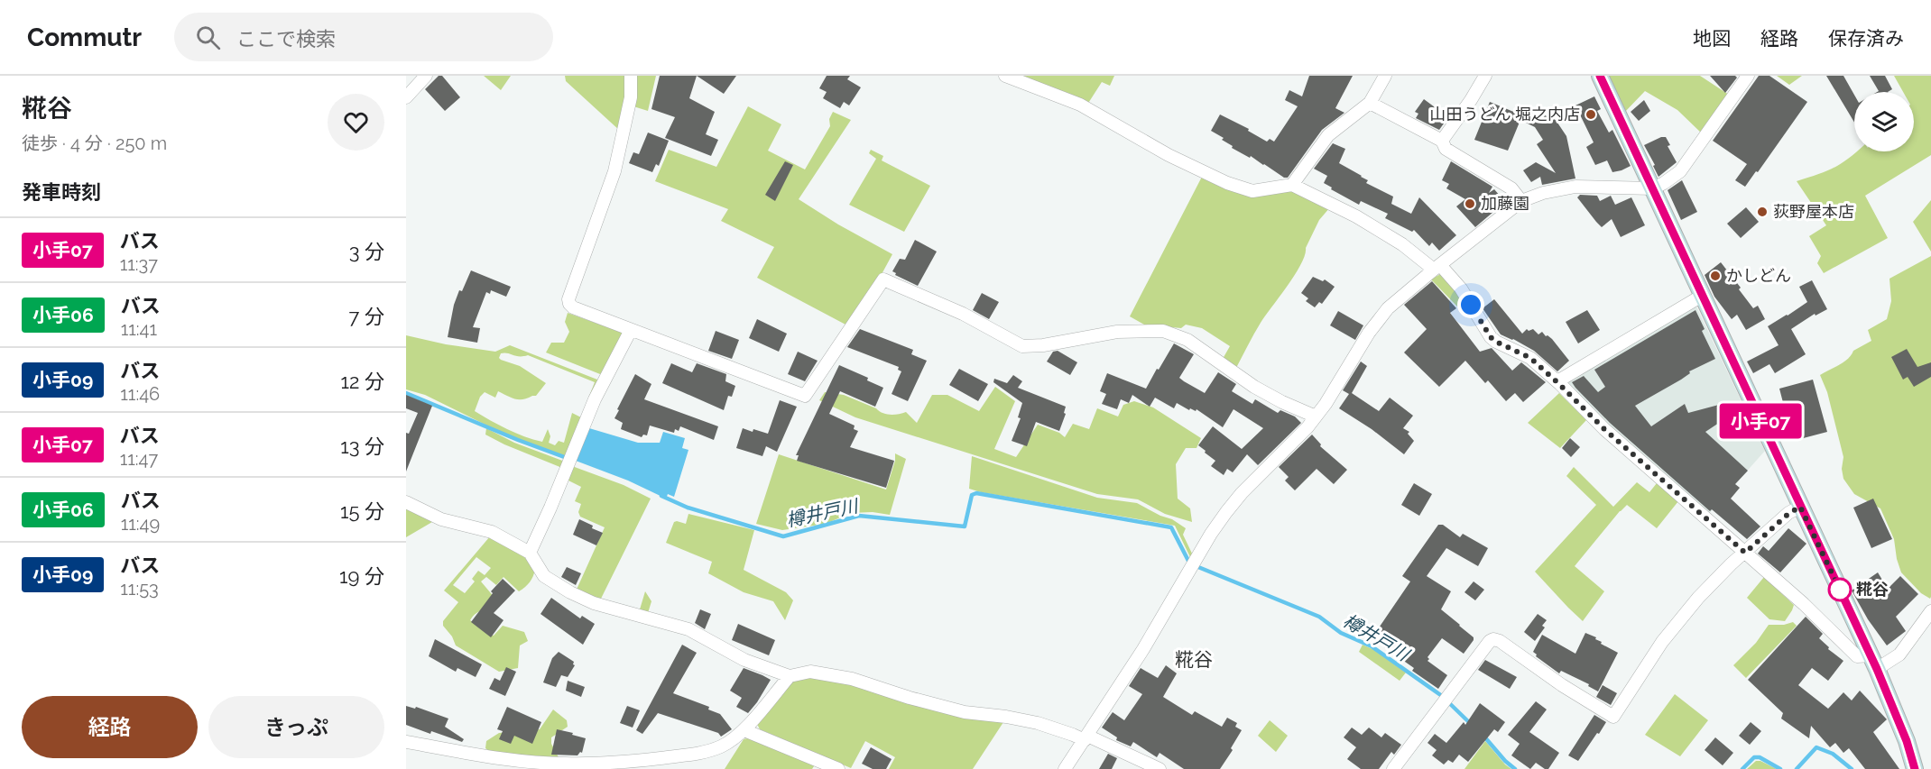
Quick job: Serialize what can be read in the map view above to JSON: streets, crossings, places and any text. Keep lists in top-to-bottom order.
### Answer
{
  "districts": ["糀谷"],
  "water": ["樽井戸川"],
  "places": [
    "山田うどん 堀之内店",
    "加藤園",
    "荻野屋本店",
    "かしどん",
    "糀谷"
  ],
  "lines": ["bus line 小手07"],
  "page": {
    "header": "Commutr",
    "search": "ここで検索",
    "nav": ["地図", "経路", "保存済み"],
    "heading": [
      ["糀谷", "徒歩 · 4 分 · 250 m"],
      "発車時刻"
    ],
    "on_map": "小手07",
    "list": [
      {
        "mark": "小手07",
        "name": "バス",
        "note": "11:37",
        "value": "3 分"
      },
      {
        "mark": "小手06",
        "name": "バス",
        "note": "11:41",
        "value": "7 分"
      },
      {
        "mark": "小手09",
        "name": "バス",
        "note": "11:46",
        "value": "12 分"
      },
      {
        "mark": "小手07",
        "name": "バス",
        "note": "11:47",
        "value": "13 分"
      },
      {
        "mark": "小手06",
        "name": "バス",
        "note": "11:49",
        "value": "15 分"
      },
      {
        "mark": "小手09",
        "name": "バス",
        "note": "11:53",
        "value": "19 分"
      }
    ],
    "buttons": ["経路", "きっぷ"]
  }
}
